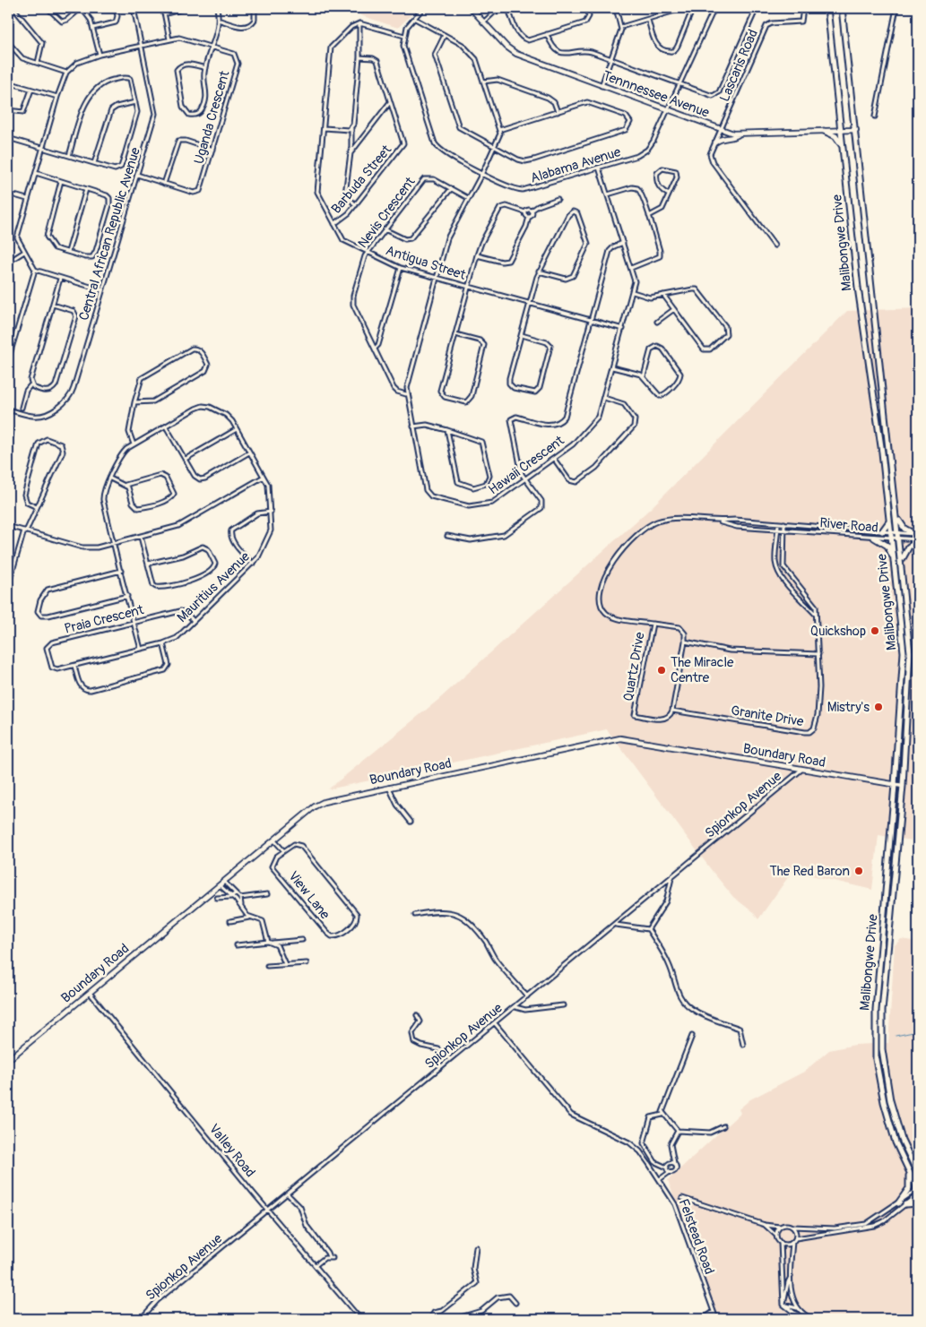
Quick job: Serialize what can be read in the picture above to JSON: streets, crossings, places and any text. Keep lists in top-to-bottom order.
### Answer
{
  "streets": {
    "main road": ["Malibongwe Drive"],
    "street": [
      "Lascaris Road",
      "Tennnessee Avenue",
      "Uganda Crescent",
      "Alabama Avenue",
      "Barbuda Street",
      "Nevis Crescent",
      "Central African Republic Avenue",
      "Antigua Street",
      "Hawaii Crescent",
      "River Road",
      "Mauritius Avenue",
      "Praia Crescent",
      "Quartz Drive",
      "Granite Drive",
      "Boundary Road",
      "Spionkop Avenue",
      "View Lane",
      "Valley Road",
      "Felstead Road"
    ]
  },
  "crossings": [
    ["Lascaris Road", "Tennnessee Avenue"],
    ["Tennnessee Avenue", "Alabama Avenue"],
    ["Tennnessee Avenue", "Malibongwe Drive"],
    ["Uganda Crescent", "Central African Republic Avenue"],
    ["Alabama Avenue", "Hawaii Crescent"],
    ["Barbuda Street", "Antigua Street"],
    ["Nevis Crescent", "Antigua Street"],
    ["Nevis Crescent", "Hawaii Crescent"],
    ["Malibongwe Drive", "River Road"],
    ["Malibongwe Drive", "Boundary Road"],
    ["Antigua Street", "Hawaii Crescent"],
    ["River Road", "Granite Drive"],
    ["Mauritius Avenue", "Praia Crescent"],
    ["Quartz Drive", "Granite Drive"],
    ["Boundary Road", "Spionkop Avenue"],
    ["Boundary Road", "Valley Road"],
    ["Spionkop Avenue", "Valley Road"],
    ["Spionkop Avenue", "Felstead Road"]
  ],
  "places": [
    "Quickshop",
    "The Miracle Centre",
    "Mistry's",
    "The Red Baron"
  ]
}
